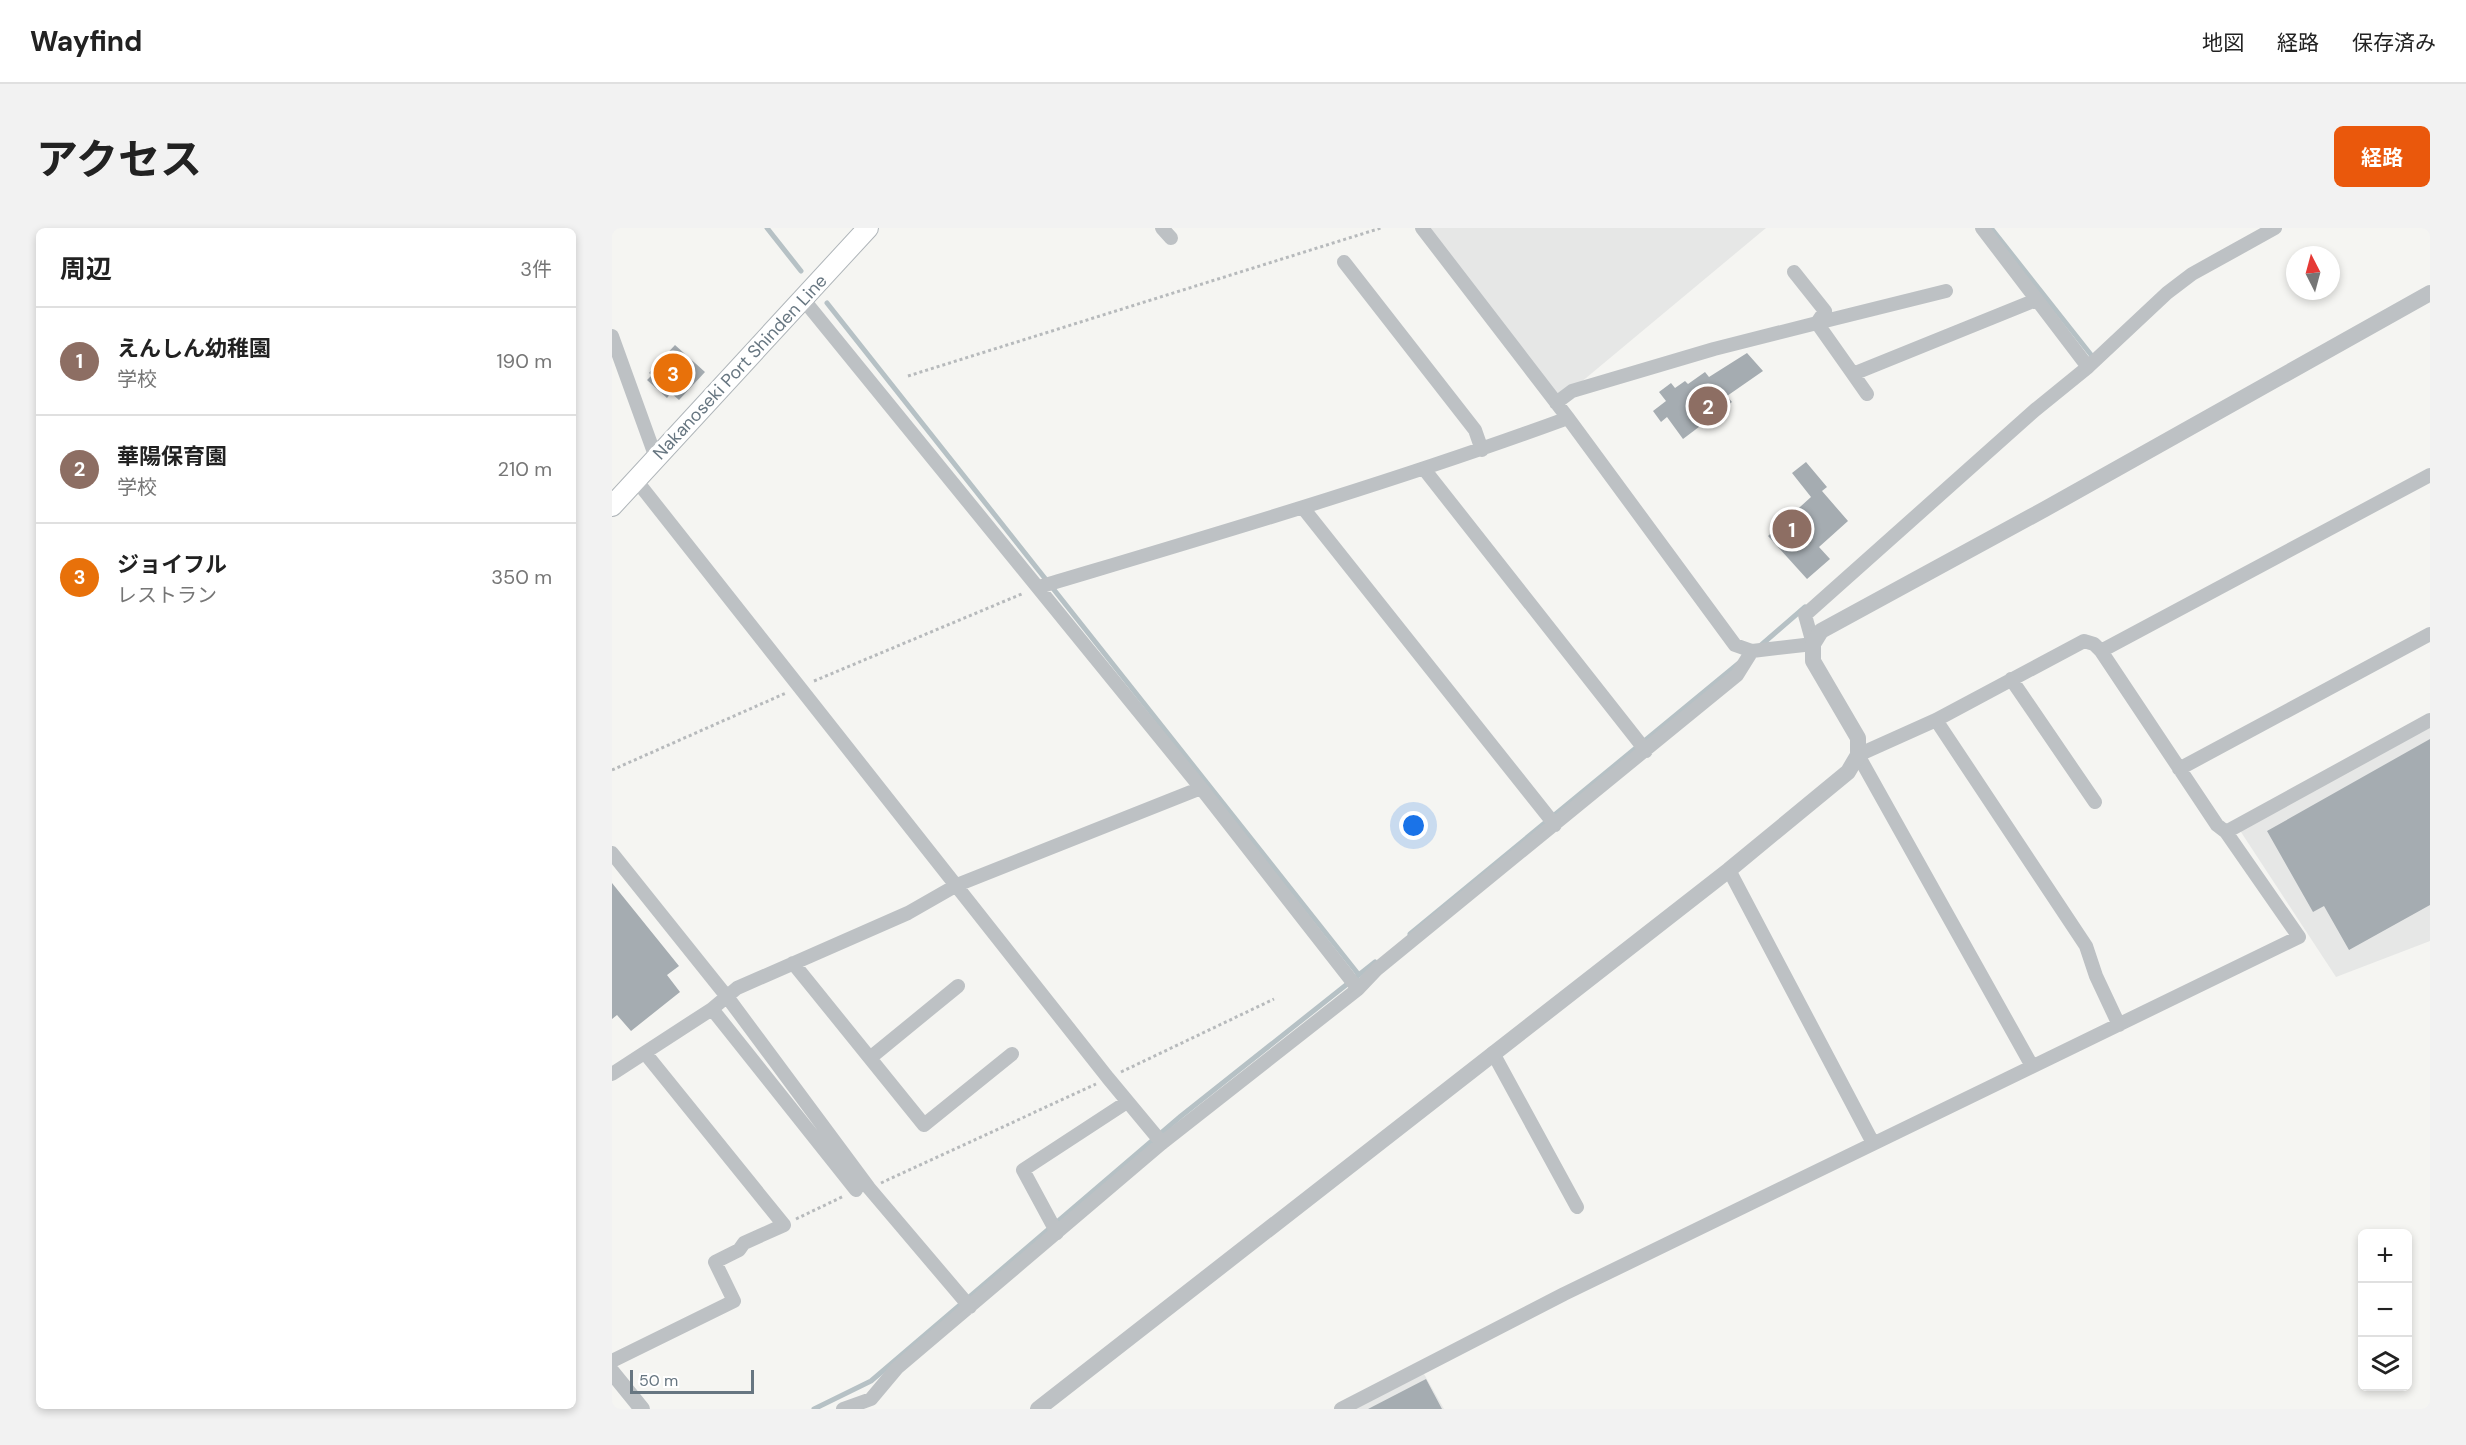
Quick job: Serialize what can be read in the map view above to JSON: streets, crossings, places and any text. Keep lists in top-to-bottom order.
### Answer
{
  "streets": {
    "main road": ["Nakanoseki Port Shinden Line"]
  },
  "scale_bar": "50 m",
  "north": "top",
  "page": {
    "header": "Wayfind",
    "nav": ["地図", "経路", "保存済み"],
    "title": "アクセス",
    "buttons": "経路",
    "heading": ["周辺", "3件"],
    "list": [
      {
        "mark": "1",
        "name": "えんしん幼稚園",
        "note": "学校",
        "value": "190 m"
      },
      {
        "mark": "2",
        "name": "華陽保育園",
        "note": "学校",
        "value": "210 m"
      },
      {
        "mark": "3",
        "name": "ジョイフル",
        "note": "レストラン",
        "value": "350 m"
      }
    ],
    "pins": ["3", "2", "1"],
    "map_buttons": ["+", "−"],
    "scale": "50 m"
  }
}
